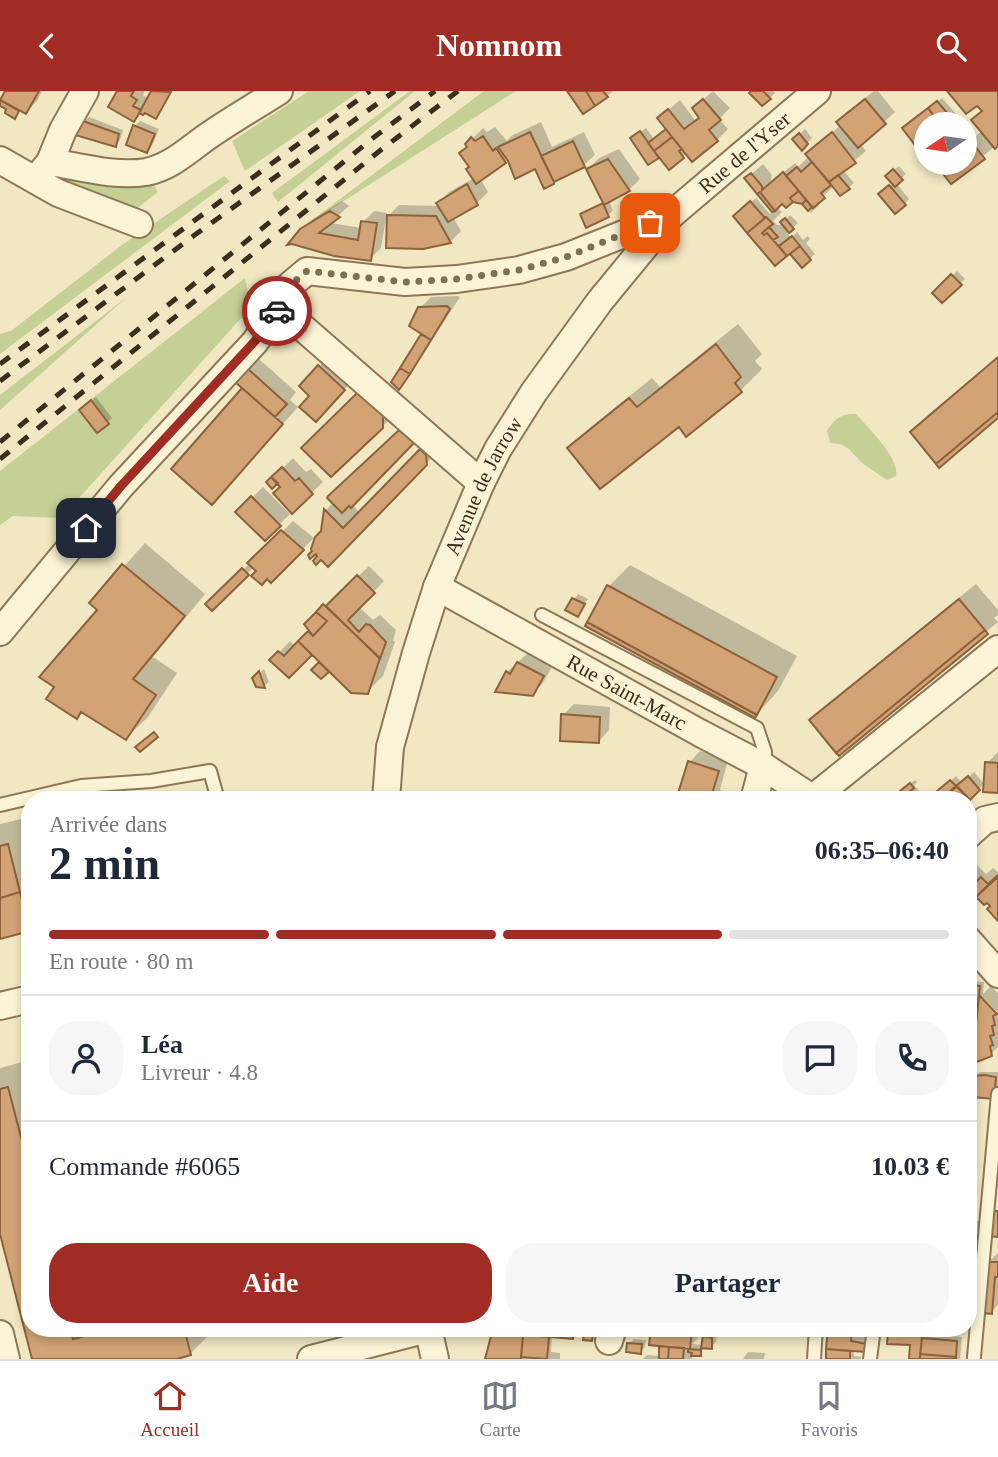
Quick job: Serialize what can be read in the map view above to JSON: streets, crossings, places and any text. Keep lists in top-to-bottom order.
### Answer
{
  "streets": {
    "street": ["Rue de l'Yser", "Avenue de Jarrow", "Rue Saint-Marc"]
  },
  "crossings": [
    ["Rue de l'Yser", "Avenue de Jarrow"],
    ["Avenue de Jarrow", "Rue Saint-Marc"]
  ],
  "north": "left",
  "page": {
    "header": "Nomnom",
    "heading": ["2 min", "Arrivée dans", "06:35–06:40"],
    "panel": [
      "Léa",
      "Livreur · 4.8",
      "Commande #6065",
      "10.03 €"
    ],
    "bar": "En route · 80 m",
    "buttons": ["Aide", "Partager"],
    "tabs": ["Accueil", "Carte", "Favoris"]
  }
}
